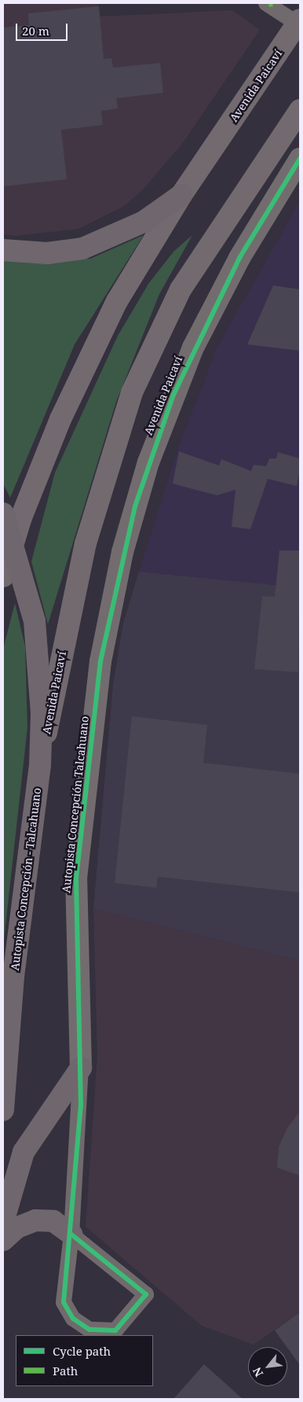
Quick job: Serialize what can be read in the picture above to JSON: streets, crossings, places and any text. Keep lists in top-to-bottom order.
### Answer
{
  "streets": {
    "highway": ["Autopista Concepción - Talcahuano"],
    "main road": ["Avenida Paicaví"],
    "street": ["Autopista Concepción Talcahuano"]
  },
  "crossings": [
    ["Avenida Paicaví", "Autopista Concepción Talcahuano"],
    ["Avenida Paicaví", "Autopista Concepción - Talcahuano"]
  ],
  "legend": ["Cycle path", "Path"],
  "scale_bar": "20 m",
  "north": "bottom left"
}
